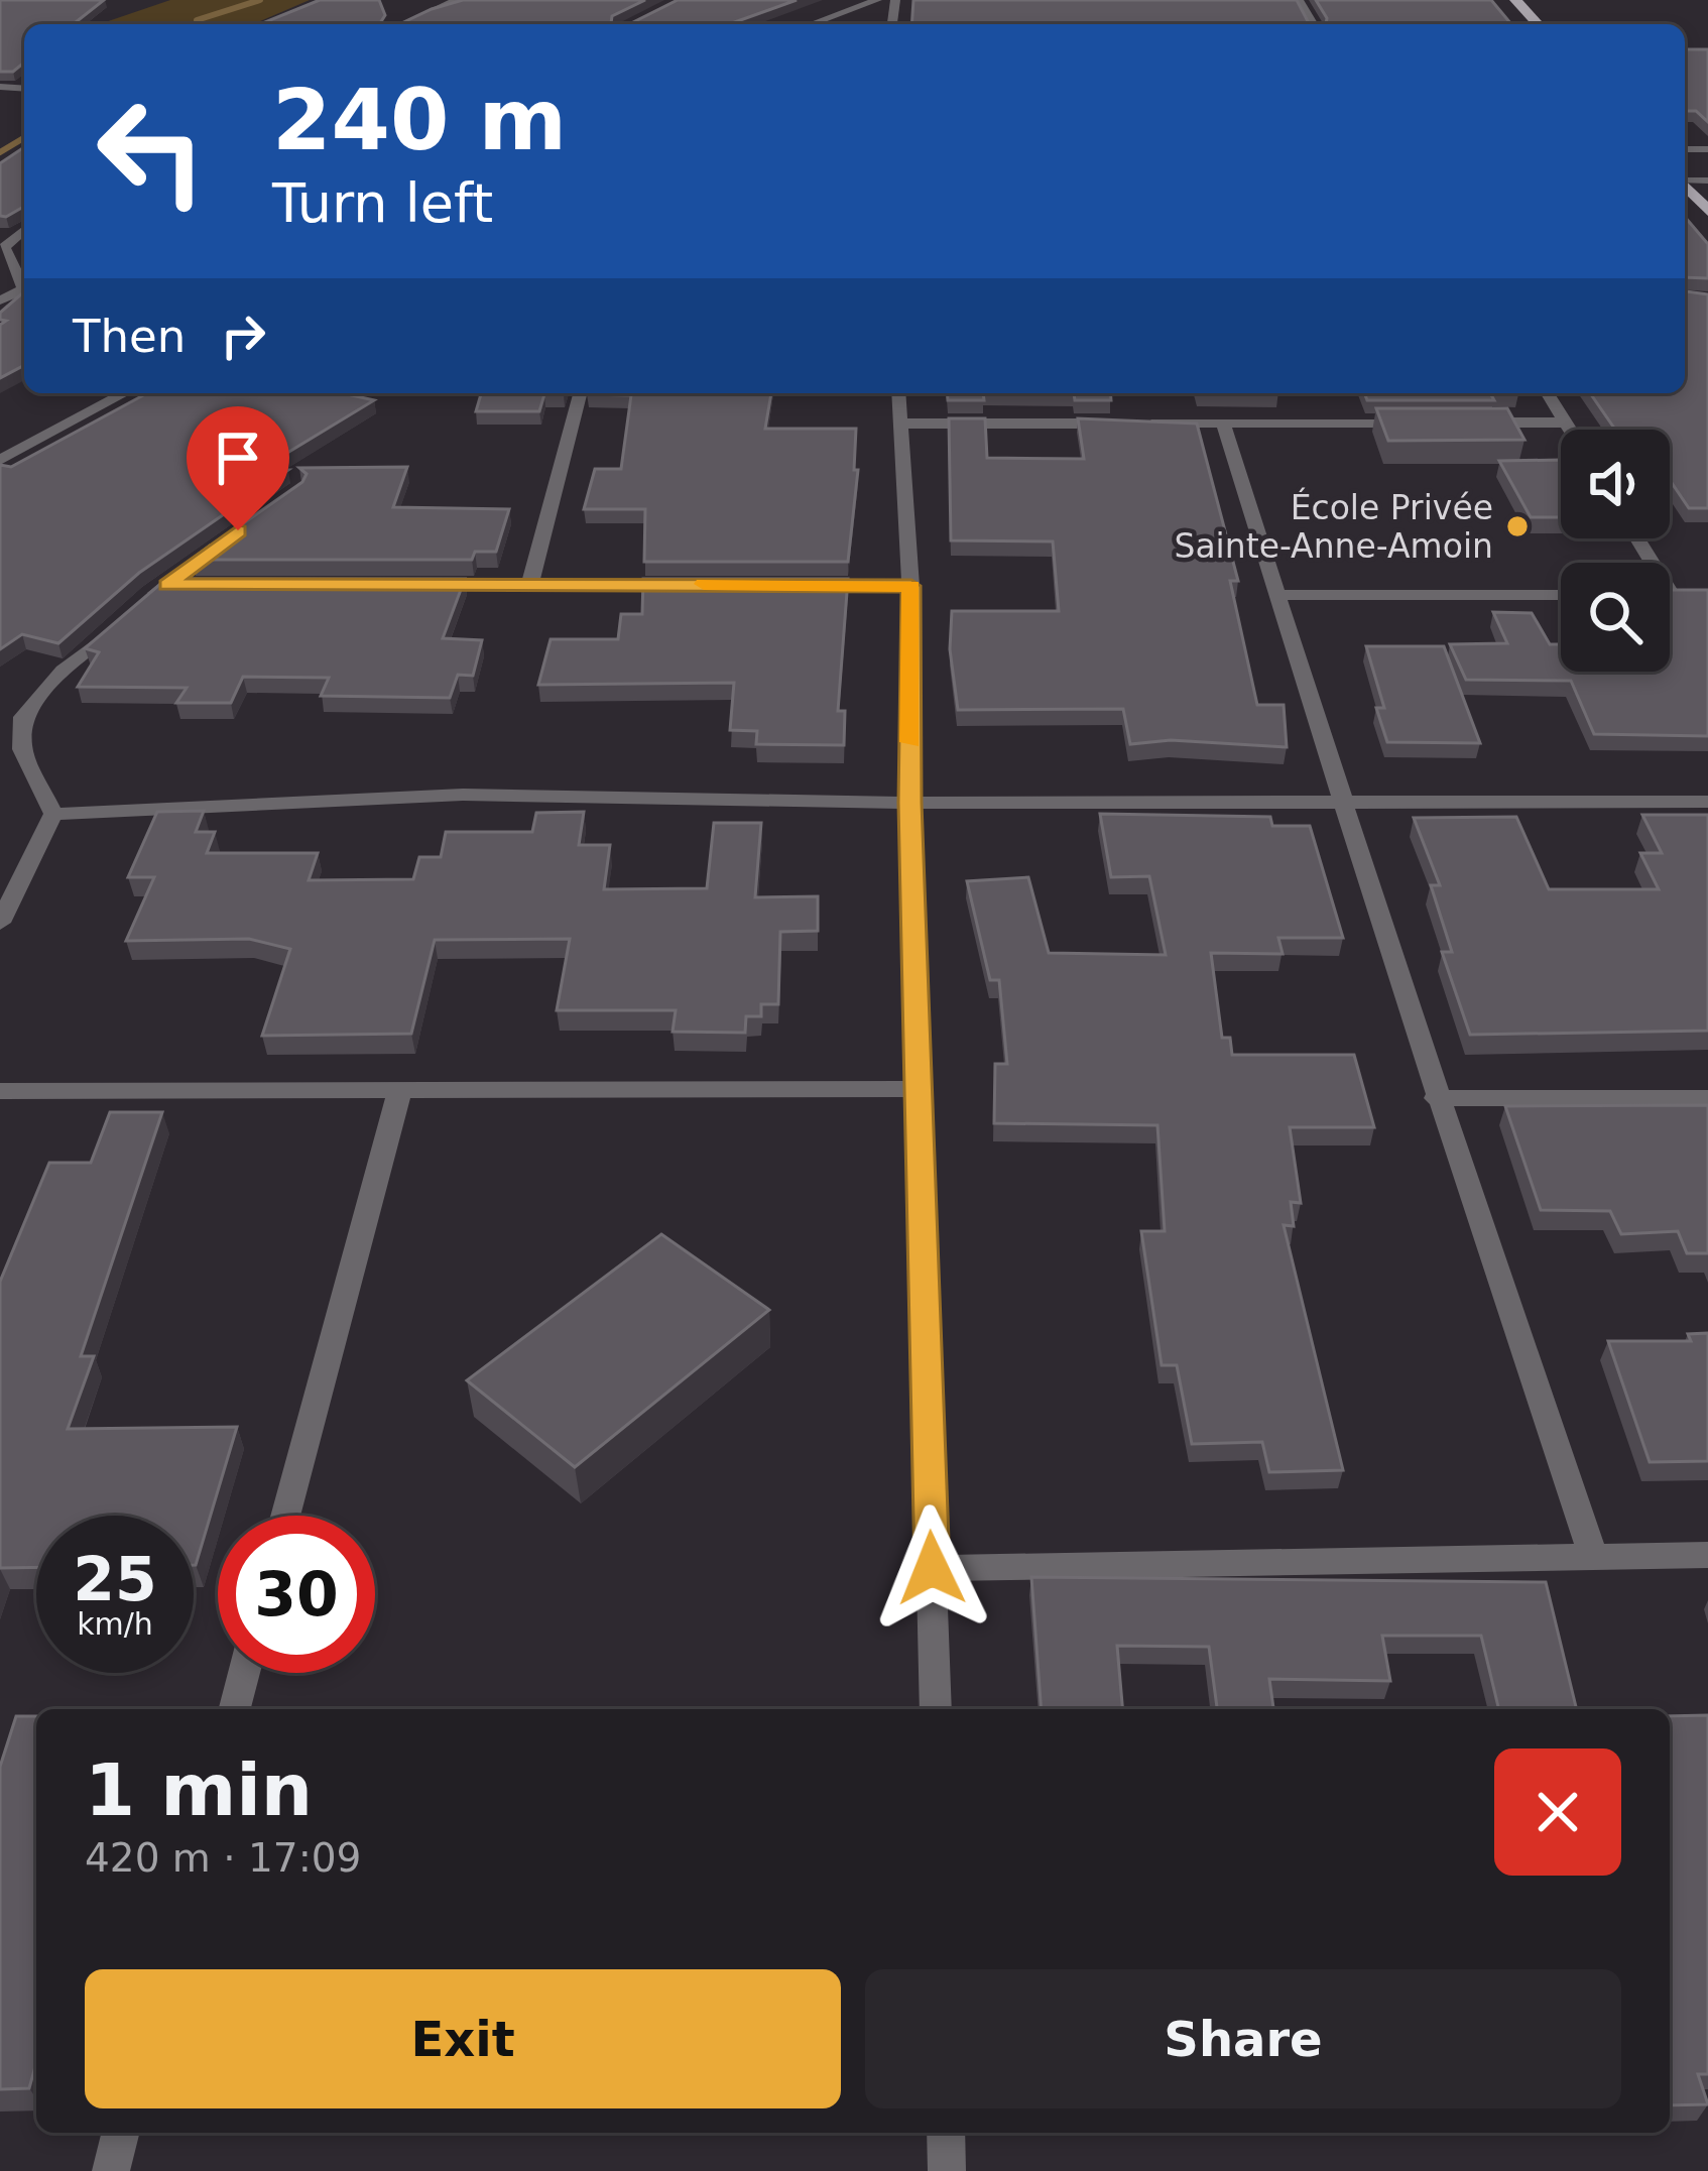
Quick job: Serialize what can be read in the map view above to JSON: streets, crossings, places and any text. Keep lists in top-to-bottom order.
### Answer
{
  "places": ["École Privée Sainte-Anne-Amoin"],
  "page": {
    "turn": ["240 m", "Turn left"],
    "then": "Then",
    "speed": "25 km/h",
    "limit": "30",
    "heading": ["1 min", "420 m · 17:09"],
    "buttons": ["Exit", "Share"]
  }
}
